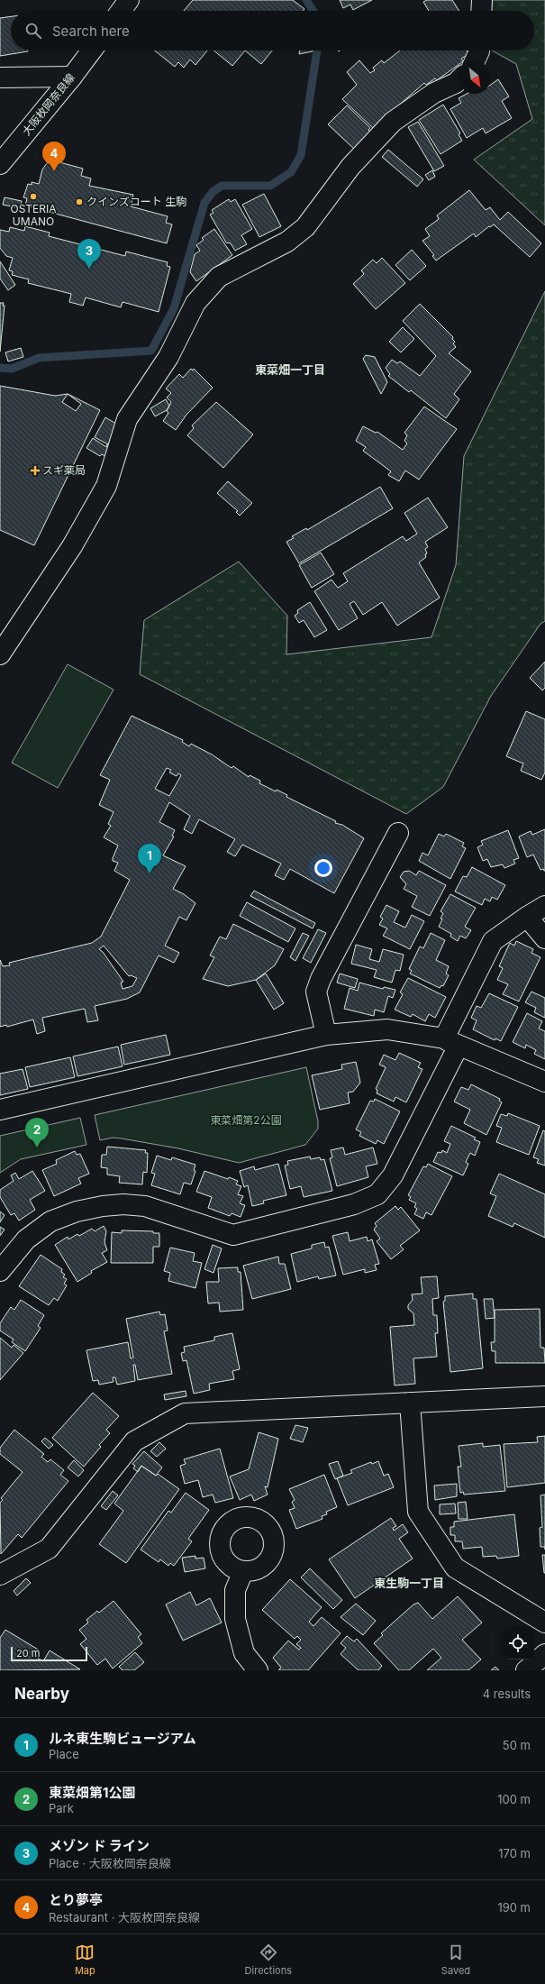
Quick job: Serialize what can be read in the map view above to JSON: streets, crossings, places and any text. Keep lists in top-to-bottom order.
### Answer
{
  "streets": {
    "street": ["大阪枚岡奈良線"]
  },
  "districts": ["東菜畑一丁目", "東生駒一丁目"],
  "parks": ["東菜畑第2公園"],
  "places": {
    "other": ["OSTERIA UMANO", "クインズコート 生駒"],
    "health": ["スギ薬局"]
  },
  "scale_bar": "20 m",
  "north": "bottom right",
  "page": {
    "search": "Search here",
    "pins": [
      "4",
      "3",
      "1",
      "2"
    ],
    "scale": "20 m",
    "heading": ["Nearby", "4 results"],
    "list": [
      {
        "mark": "1",
        "name": "ルネ東生駒ビュージアム",
        "note": "Place",
        "value": "50 m"
      },
      {
        "mark": "2",
        "name": "東菜畑第1公園",
        "note": "Park",
        "value": "100 m"
      },
      {
        "mark": "3",
        "name": "メゾン ド ライン",
        "note": "Place · 大阪枚岡奈良線",
        "value": "170 m"
      },
      {
        "mark": "4",
        "name": "とり夢亭",
        "note": "Restaurant · 大阪枚岡奈良線",
        "value": "190 m"
      }
    ],
    "nav": ["Map", "Directions", "Saved"]
  }
}
